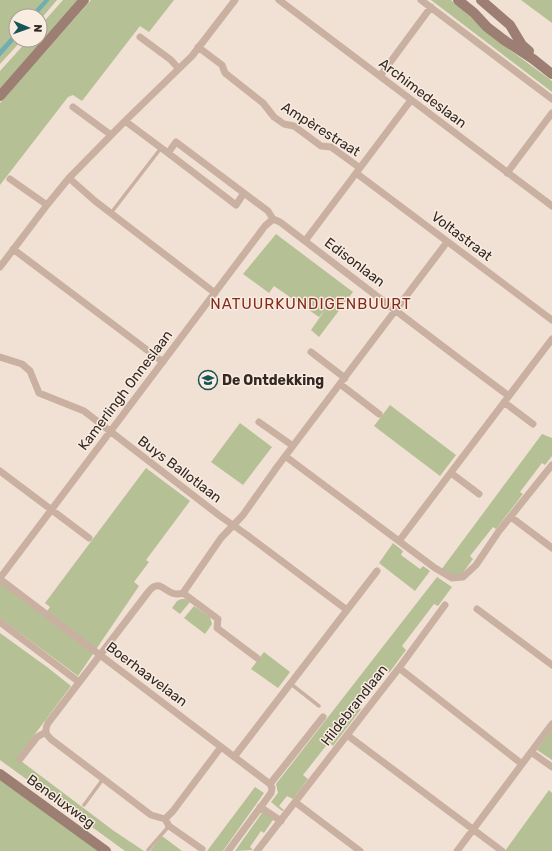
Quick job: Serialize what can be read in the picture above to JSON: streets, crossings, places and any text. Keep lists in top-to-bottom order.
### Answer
{
  "streets": {
    "main road": ["Beneluxweg"],
    "street": [
      "Archimedeslaan",
      "Ampèrestraat",
      "Voltastraat",
      "Edisonlaan",
      "Kamerlingh Onneslaan",
      "Buys Ballotlaan",
      "Boerhaavelaan",
      "Hildebrandlaan"
    ]
  },
  "crossings": [
    ["Ampèrestraat", "Voltastraat"],
    ["Edisonlaan", "Kamerlingh Onneslaan"],
    ["Kamerlingh Onneslaan", "Buys Ballotlaan"],
    ["Kamerlingh Onneslaan", "Boerhaavelaan"],
    ["Boerhaavelaan", "Hildebrandlaan"]
  ],
  "districts": ["NATUURKUNDIGENBUURT"],
  "places": {
    "school or university": ["De Ontdekking"]
  },
  "north": "right"
}
